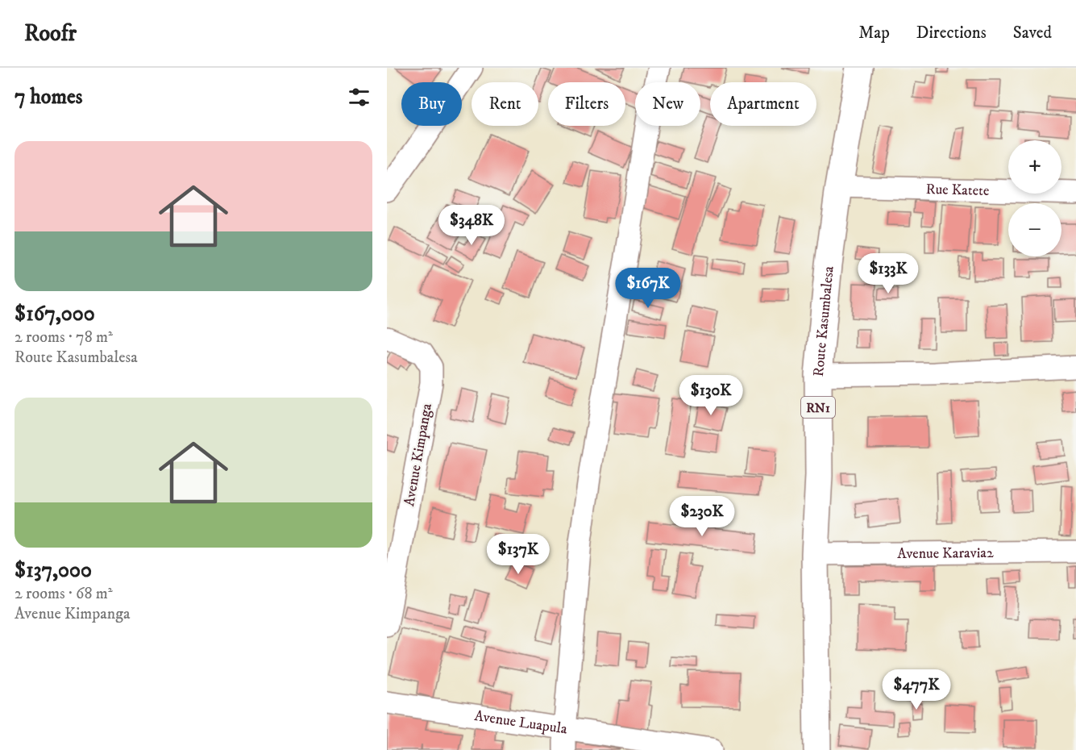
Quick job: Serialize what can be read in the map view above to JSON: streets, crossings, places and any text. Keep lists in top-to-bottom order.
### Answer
{
  "streets": {
    "highway": ["Route Kasumbalesa", "RN1"],
    "street": [
      "Rue Katete",
      "Avenue Kimpanga",
      "Avenue Karavia2",
      "Avenue Luapula"
    ]
  },
  "crossings": [
    ["Rue Katete", "Route Kasumbalesa"],
    ["Route Kasumbalesa", "Avenue Karavia2"]
  ],
  "page": {
    "header": "Roofr",
    "nav": ["Map", "Directions", "Saved"],
    "heading": "7 homes",
    "chip": [
      "Buy",
      "Rent",
      "Filters",
      "New",
      "Apartment"
    ],
    "list": [
      {
        "name": "$167,000",
        "note": "2 rooms · 78 m² · Route Kasumbalesa"
      },
      {
        "name": "$137,000",
        "note": "2 rooms · 68 m² · Avenue Kimpanga"
      }
    ],
    "map_buttons": ["+", "−"],
    "price": [
      "$348K",
      "$133K",
      "$167K",
      "$130K",
      "$230K",
      "$137K",
      "$477K"
    ]
  }
}
